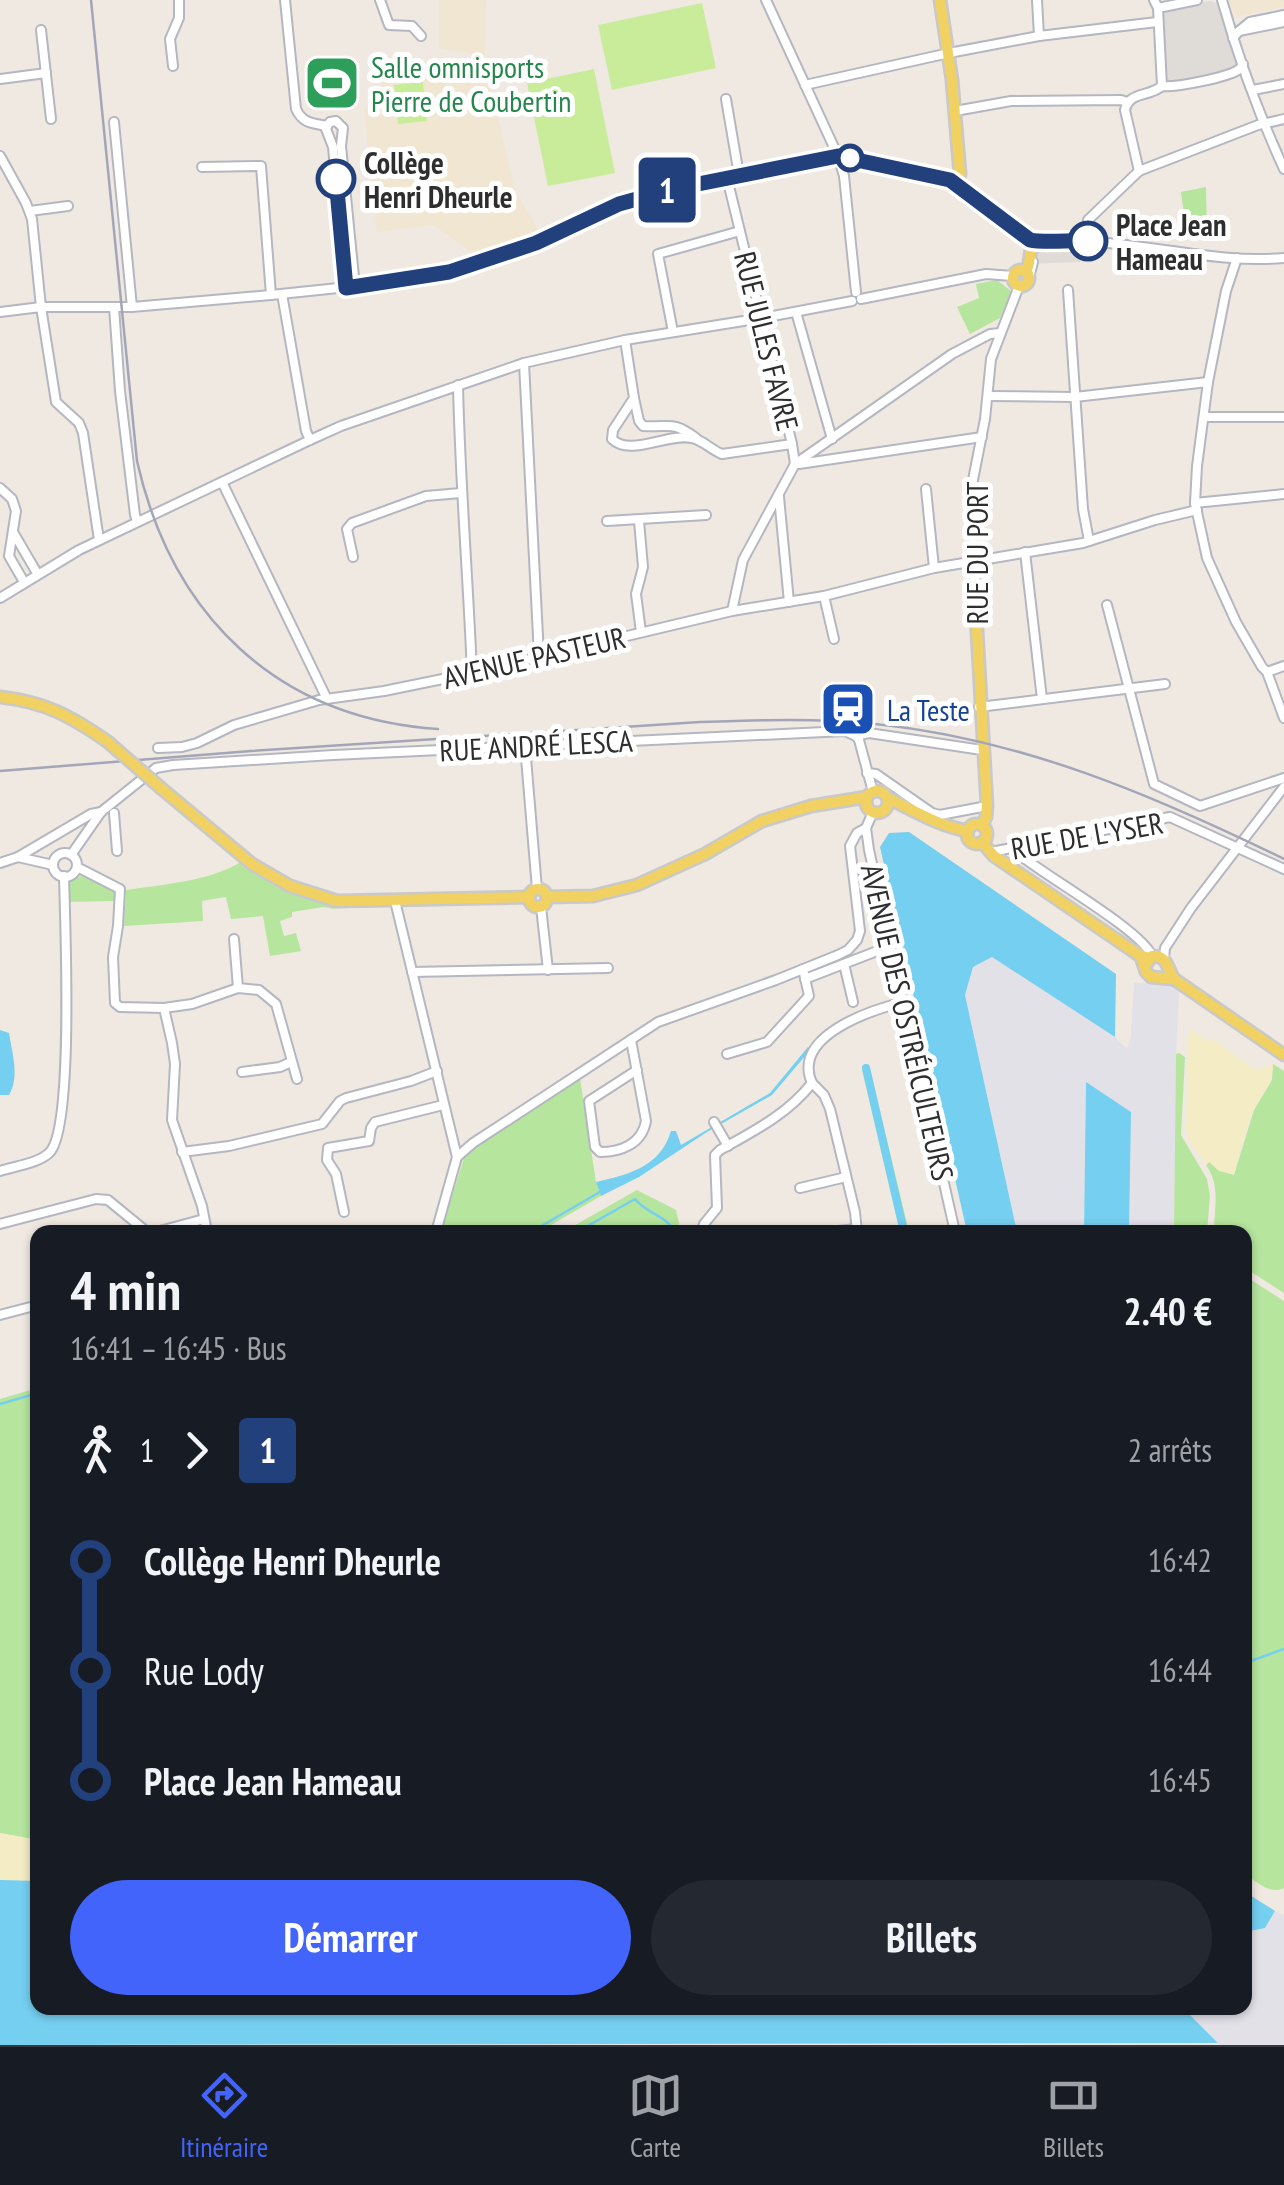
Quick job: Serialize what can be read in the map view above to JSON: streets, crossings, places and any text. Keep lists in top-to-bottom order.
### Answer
{
  "streets": {
    "main road": ["RUE DU PORT"],
    "street": [
      "RUE JULES FAVRE",
      "AVENUE PASTEUR",
      "RUE ANDRÉ LESCA",
      "RUE DE L'YSER",
      "AVENUE DES OSTRÉICULTEURS"
    ]
  },
  "crossings": [
    ["RUE JULES FAVRE", "AVENUE PASTEUR"],
    ["RUE DU PORT", "AVENUE PASTEUR"],
    ["RUE DU PORT", "RUE ANDRÉ LESCA"]
  ],
  "places": {
    "sports": ["Salle omnisports Pierre de Coubertin"],
    "other": ["Collège Henri Dheurle", "Place Jean Hameau"],
    "station": ["La Teste"]
  },
  "lines": ["bus line 1"],
  "page": {
    "on_map": "1",
    "heading": ["4 min", "16:41 – 16:45 · Bus", "2.40 €"],
    "legs": ["1", "1", "2 arrêts"],
    "list": [
      {
        "name": "Collège Henri Dheurle",
        "value": "16:42"
      },
      {
        "name": "Rue Lody",
        "value": "16:44"
      },
      {
        "name": "Place Jean Hameau",
        "value": "16:45"
      }
    ],
    "buttons": ["Démarrer", "Billets"],
    "tabs": ["Itinéraire", "Carte", "Billets"]
  }
}
